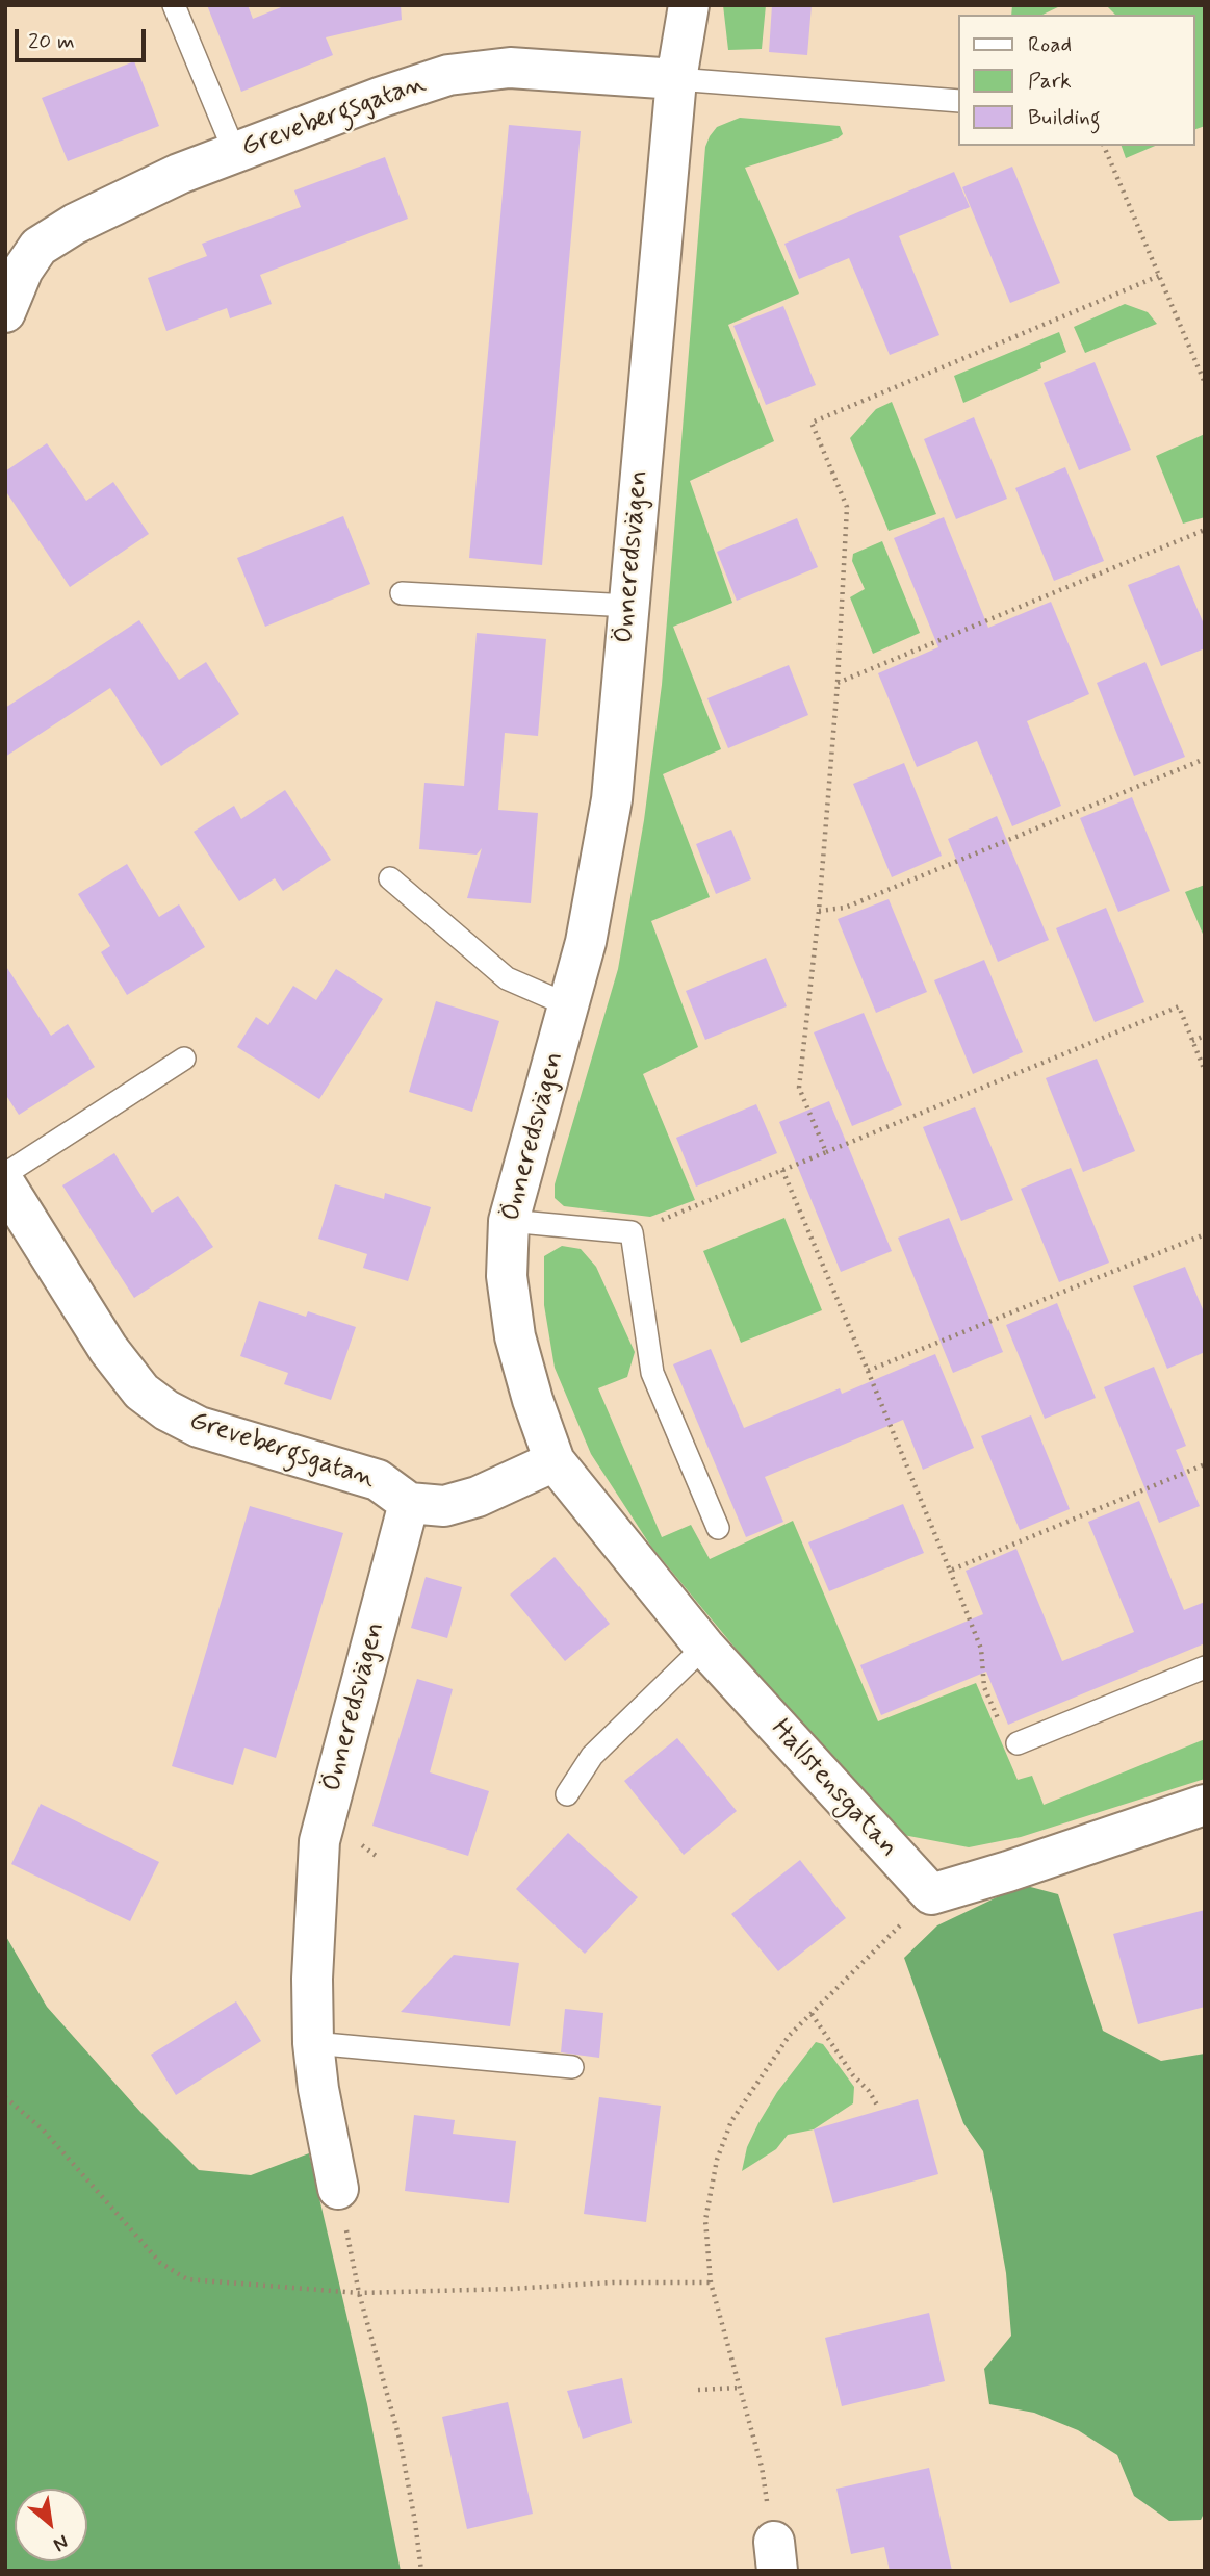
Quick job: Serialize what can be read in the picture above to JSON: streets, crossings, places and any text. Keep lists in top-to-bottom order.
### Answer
{
  "streets": {
    "street": ["Grevebergsgatan", "Önneredsvägen", "Hallstensgatan"]
  },
  "crossings": [
    ["Grevebergsgatan", "Önneredsvägen"],
    ["Önneredsvägen", "Hallstensgatan"]
  ],
  "legend": ["Road", "Park", "Building"],
  "scale_bar": "20 m",
  "north": "bottom right"
}
